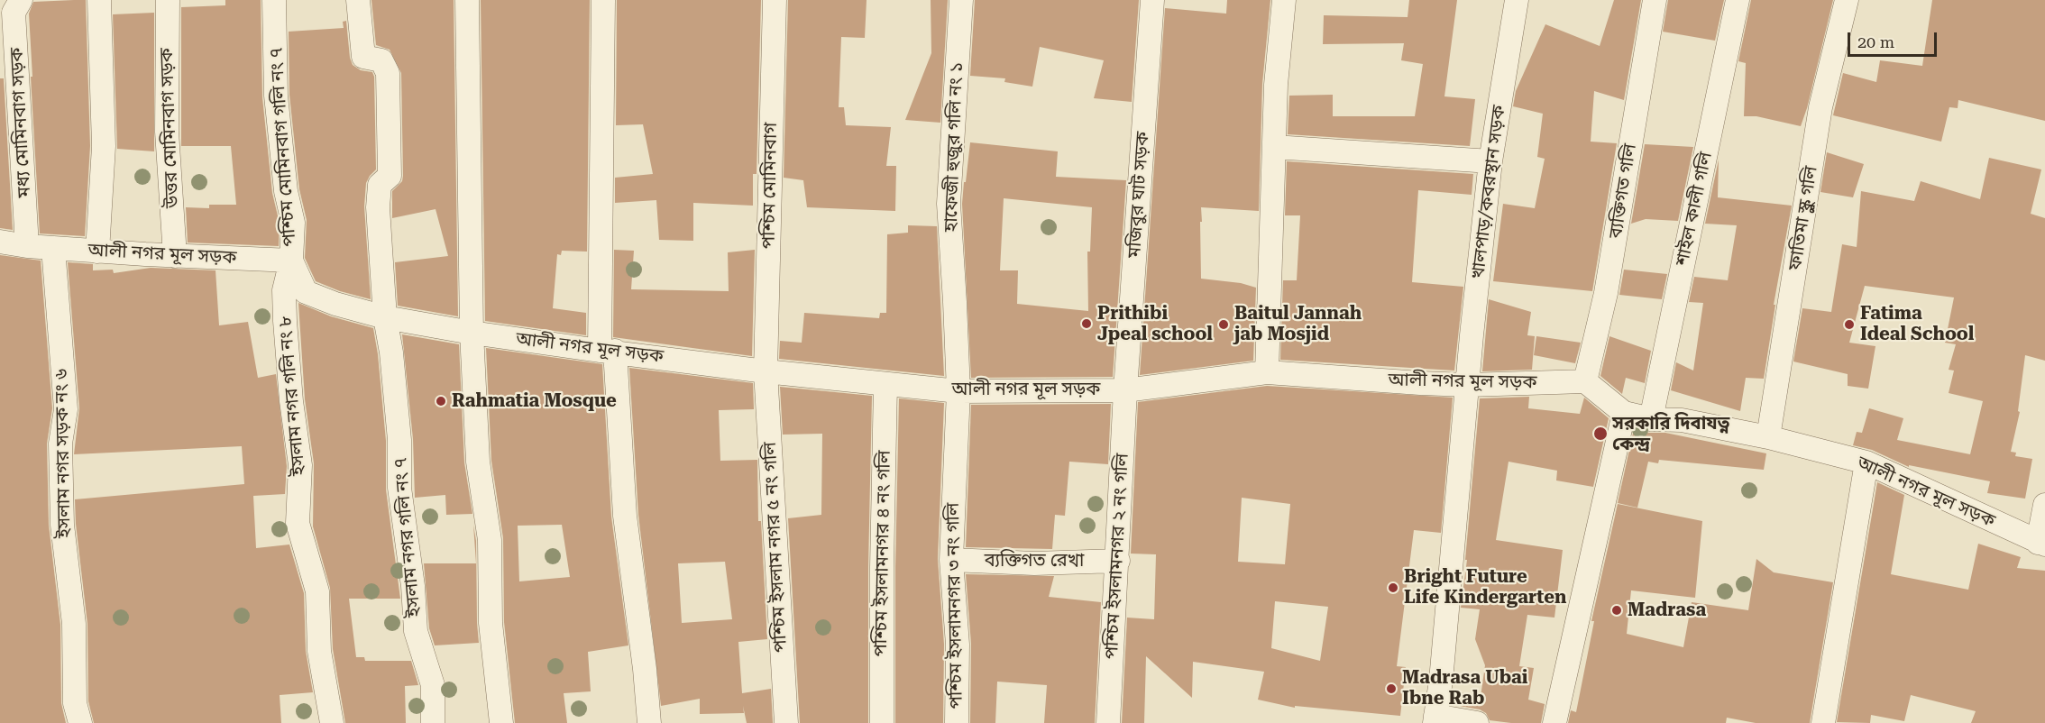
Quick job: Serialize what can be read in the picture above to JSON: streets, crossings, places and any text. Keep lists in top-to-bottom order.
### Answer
{
  "streets": {
    "street": [
      "মধ্য মোমিনবাগ সড়ক",
      "উত্তর মোমিনবাগ সড়ক",
      "পশ্চিম মোমিনবাগ গলি নং ৭",
      "হাফেজী হুজুর গলি নং ১",
      "পশ্চিম মোমিনবাগ",
      "ব্যক্তিগত গলি",
      "খালপাড়/কবরস্থান সড়ক",
      "মজিবুর ঘাট সড়ক",
      "শাইল কালী গলি",
      "ফাতিমা স্কুল গলি",
      "আলী নগর মূল সড়ক",
      "ইসলাম নগর গলি নং ৮",
      "ইসলাম নগর সড়ক নং ৬",
      "ইসলাম নগর গলি নং ৭",
      "পশ্চিম ইসলাম নগর ৫ নং গলি",
      "পশ্চিম ইসলামনগর ৪ নং গলি",
      "পশ্চিম ইসলামনগর ২ নং গলি",
      "ব্যক্তিগত রেখা",
      "পশ্চিম ইসলামনগর ৩ নং গলি"
    ]
  },
  "crossings": [
    ["মধ্য মোমিনবাগ সড়ক", "আলী নগর মূল সড়ক"],
    ["উত্তর মোমিনবাগ সড়ক", "আলী নগর মূল সড়ক"],
    ["পশ্চিম মোমিনবাগ গলি নং ৭", "আলী নগর মূল সড়ক"],
    ["পশ্চিম মোমিনবাগ গলি নং ৭", "ইসলাম নগর গলি নং ৮"],
    ["হাফেজী হুজুর গলি নং ১", "আলী নগর মূল সড়ক"],
    ["হাফেজী হুজুর গলি নং ১", "পশ্চিম ইসলামনগর ৩ নং গলি"],
    ["পশ্চিম মোমিনবাগ", "আলী নগর মূল সড়ক"],
    ["পশ্চিম মোমিনবাগ", "পশ্চিম ইসলাম নগর ৫ নং গলি"],
    ["ব্যক্তিগত গলি", "আলী নগর মূল সড়ক"],
    ["খালপাড়/কবরস্থান সড়ক", "আলী নগর মূল সড়ক"],
    ["মজিবুর ঘাট সড়ক", "আলী নগর মূল সড়ক"],
    ["মজিবুর ঘাট সড়ক", "পশ্চিম ইসলামনগর ২ নং গলি"],
    ["শাইল কালী গলি", "আলী নগর মূল সড়ক"],
    ["ফাতিমা স্কুল গলি", "আলী নগর মূল সড়ক"],
    ["আলী নগর মূল সড়ক", "ইসলাম নগর গলি নং ৮"],
    ["আলী নগর মূল সড়ক", "ইসলাম নগর সড়ক নং ৬"],
    ["আলী নগর মূল সড়ক", "ইসলাম নগর গলি নং ৭"],
    ["আলী নগর মূল সড়ক", "পশ্চিম ইসলাম নগর ৫ নং গলি"],
    ["আলী নগর মূল সড়ক", "পশ্চিম ইসলামনগর ৪ নং গলি"],
    ["আলী নগর মূল সড়ক", "পশ্চিম ইসলামনগর ২ নং গলি"],
    ["আলী নগর মূল সড়ক", "পশ্চিম ইসলামনগর ৩ নং গলি"],
    ["পশ্চিম ইসলামনগর ২ নং গলি", "ব্যক্তিগত রেখা"],
    ["ব্যক্তিগত রেখা", "পশ্চিম ইসলামনগর ৩ নং গলি"]
  ],
  "places": [
    "Prithibi Jpeal school",
    "Baitul Jannah jab Mosjid",
    "Fatima Ideal School",
    "Rahmatia Mosque",
    "সরকারি দিবাযত্ন কেন্দ্র",
    "Bright Future Life Kindergarten",
    "Madrasa",
    "Madrasa Ubai Ibne Rab"
  ],
  "scale_bar": "20 m"
}
